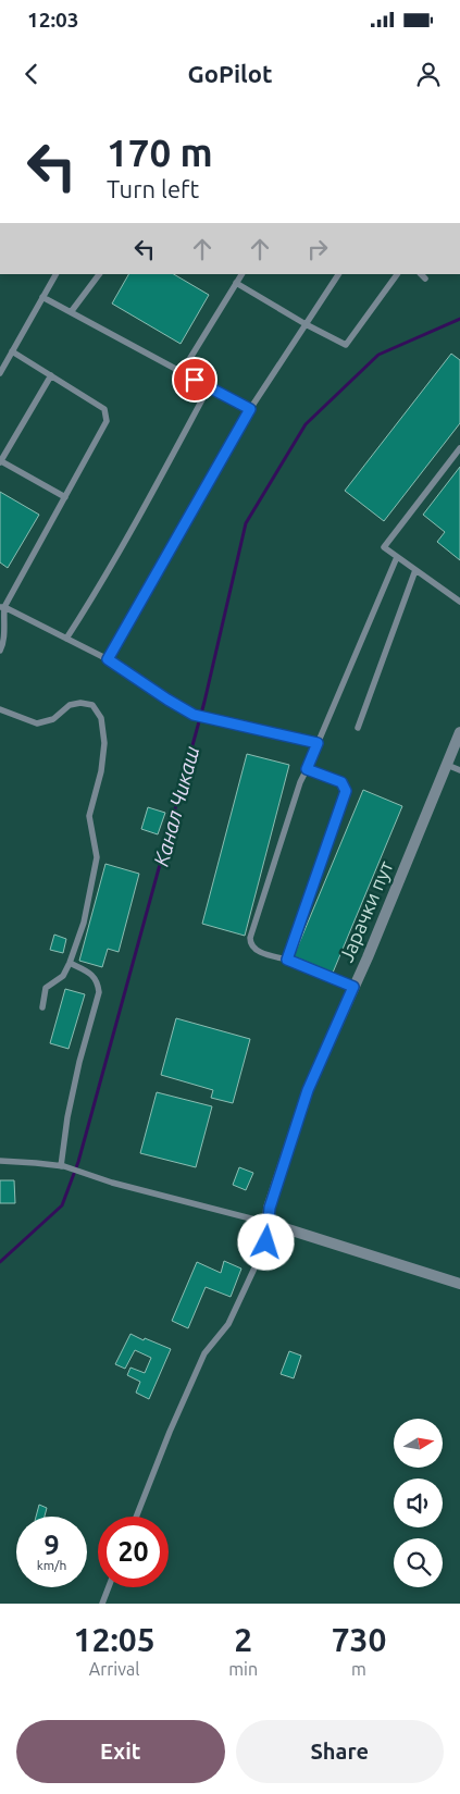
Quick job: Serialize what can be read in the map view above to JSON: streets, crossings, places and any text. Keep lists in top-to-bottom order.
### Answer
{
  "streets": {
    "street": ["Јарачки пут"]
  },
  "water": ["Канал Чикаш"],
  "north": "right",
  "page": {
    "status": "12:03",
    "header": "GoPilot",
    "turn": ["170 m", "Turn left"],
    "speed": "9 km/h",
    "limit": "20",
    "eta": [
      "12:05",
      "Arrival",
      "2",
      "min",
      "730",
      "m"
    ],
    "buttons": ["Exit", "Share"]
  }
}
